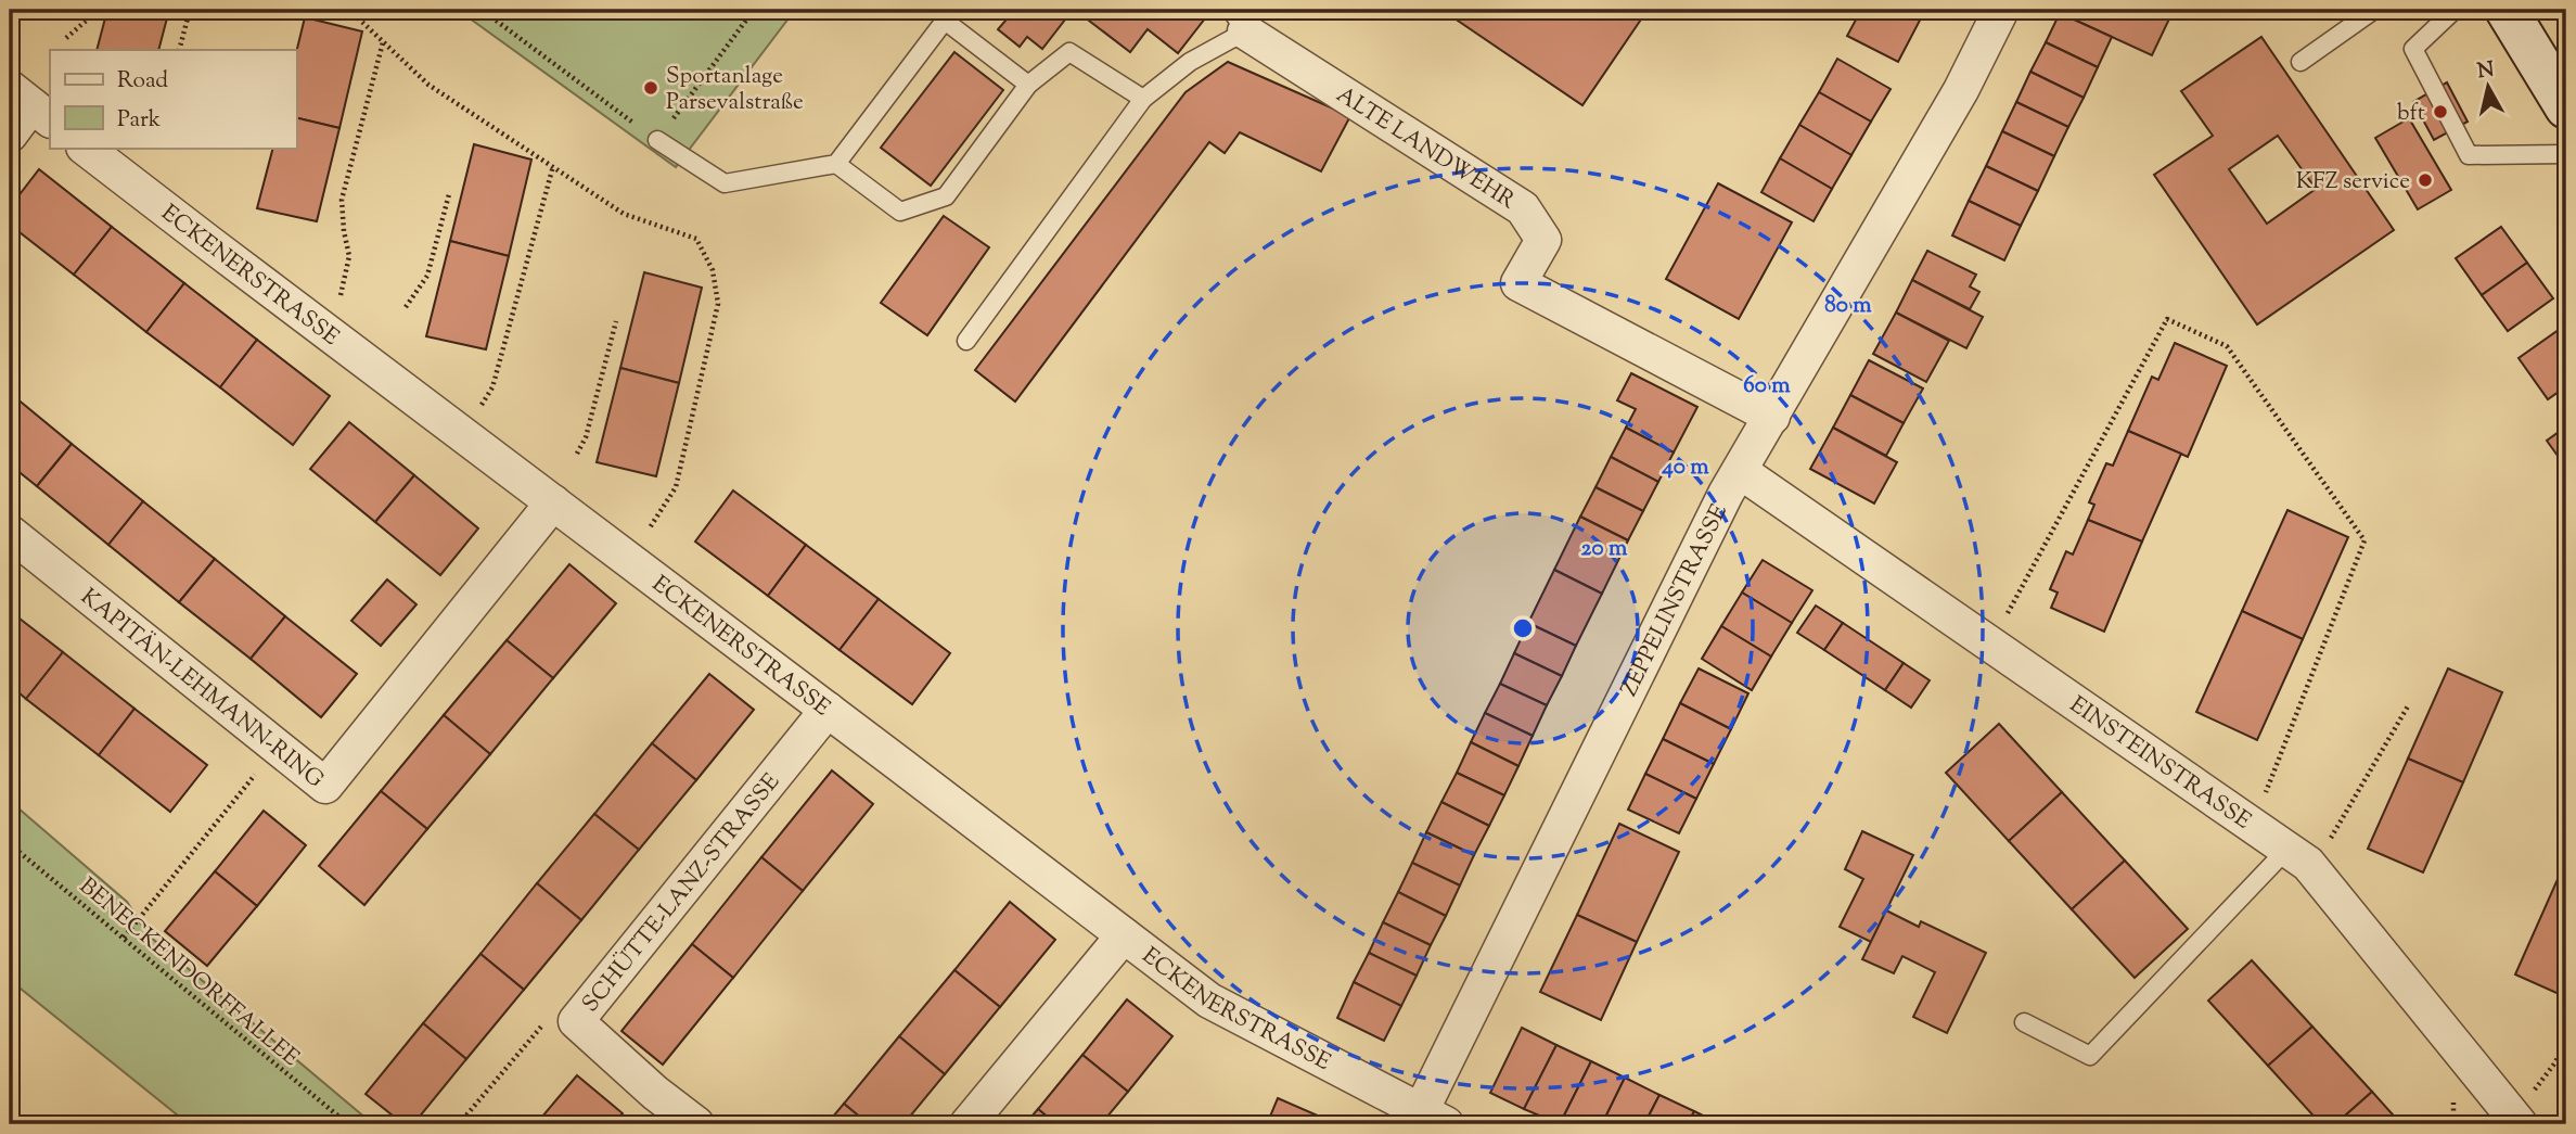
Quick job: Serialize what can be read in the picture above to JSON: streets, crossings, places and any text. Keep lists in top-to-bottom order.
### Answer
{
  "streets": {
    "street": [
      "ALTE LANDWEHR",
      "ECKENERSTRASSE",
      "ZEPPELINSTRASSE",
      "KAPITÄN-LEHMANN-RING",
      "EINSTEINSTRASSE",
      "SCHÜTTE-LANZ-STRASSE"
    ],
    "path": ["BENECKENDORFFALLEE"]
  },
  "crossings": [
    ["ALTE LANDWEHR", "ZEPPELINSTRASSE"],
    ["ECKENERSTRASSE", "ZEPPELINSTRASSE"],
    ["ECKENERSTRASSE", "KAPITÄN-LEHMANN-RING"],
    ["ECKENERSTRASSE", "SCHÜTTE-LANZ-STRASSE"],
    ["ZEPPELINSTRASSE", "EINSTEINSTRASSE"]
  ],
  "places": ["Sportanlage Parsevalstraße", "bft", "KFZ service"],
  "legend": ["Road", "Park"],
  "north": "top",
  "rings": [
    "80 m",
    "60 m",
    "40 m",
    "20 m"
  ]
}
